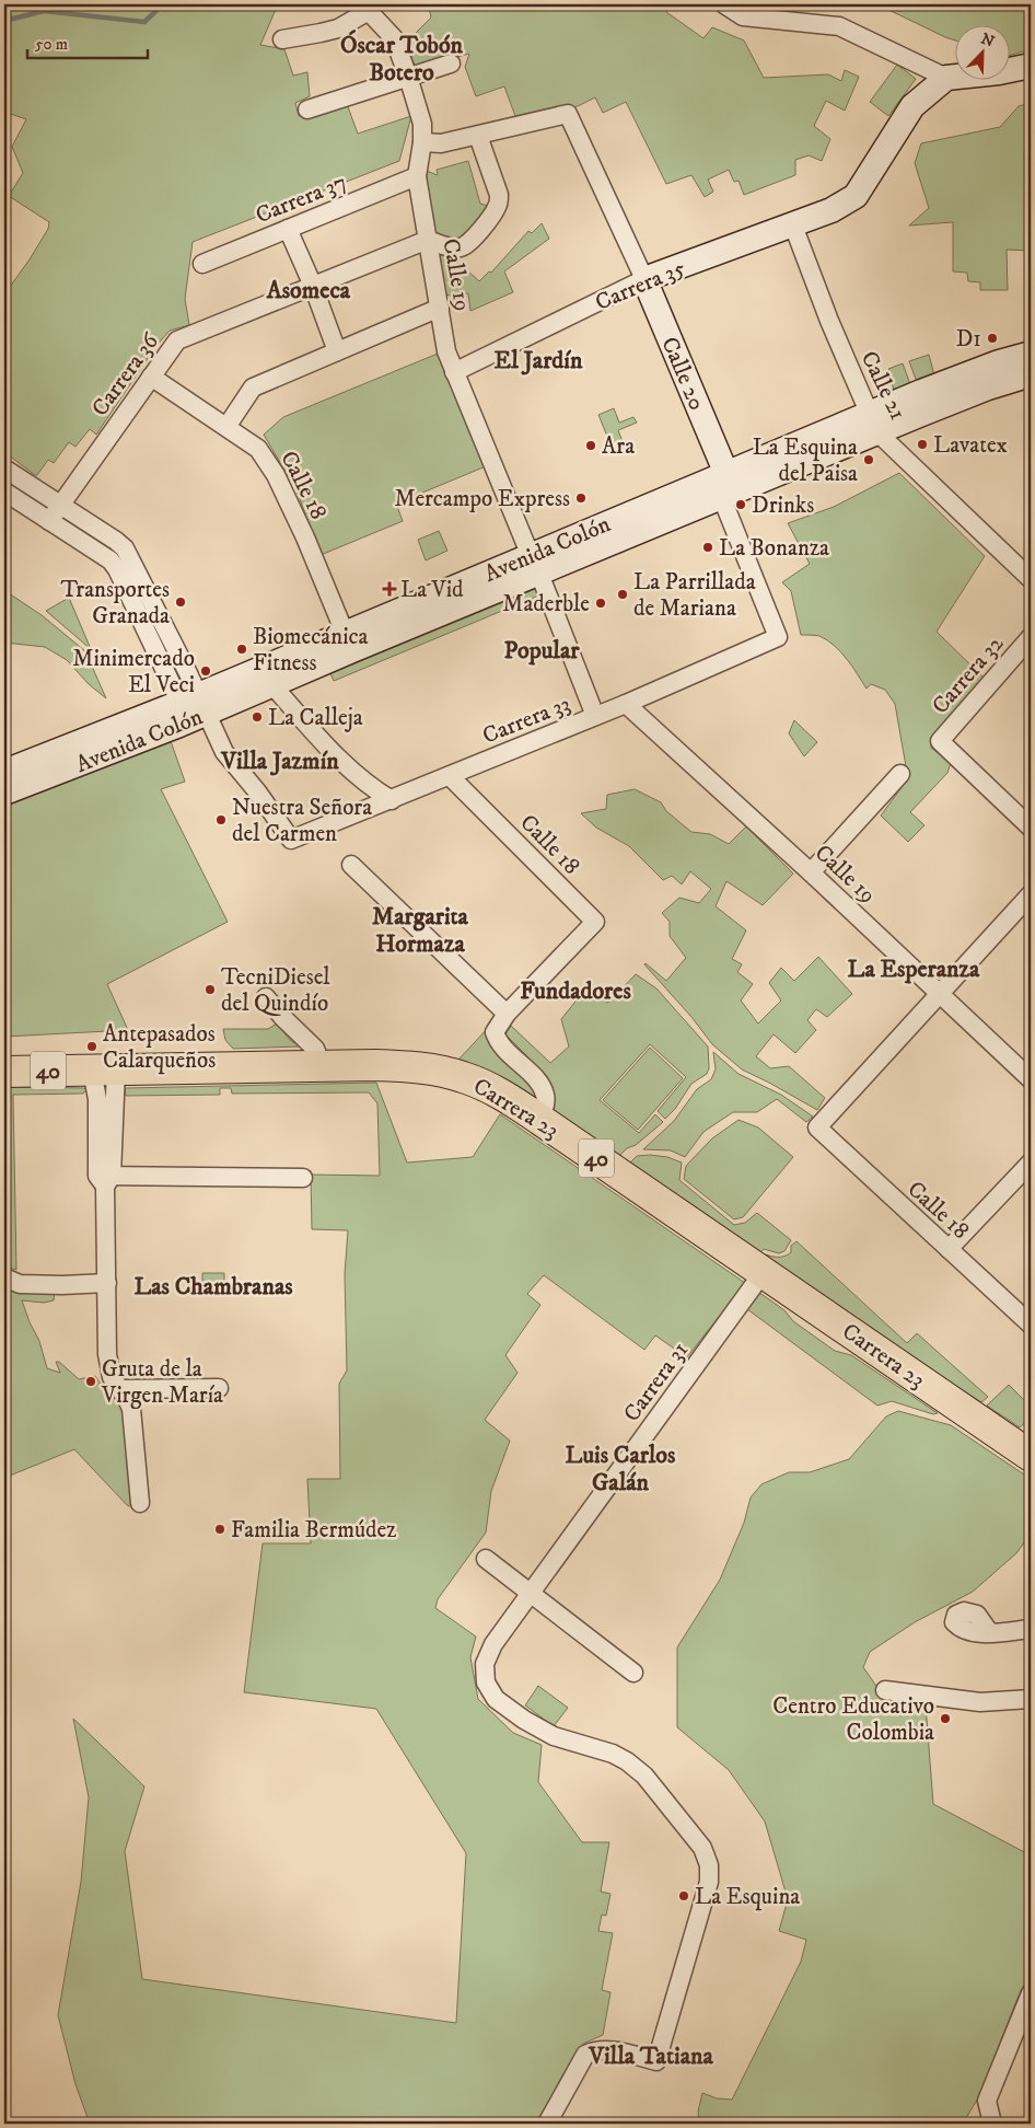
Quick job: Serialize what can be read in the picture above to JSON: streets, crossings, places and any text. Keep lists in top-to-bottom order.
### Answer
{
  "streets": {
    "highway": ["40", "Carrera 23"],
    "main road": ["Carrera 35", "Calle 20", "Avenida Colón"],
    "street": [
      "Carrera 37",
      "Calle 19",
      "Carrera 36",
      "Calle 21",
      "Calle 18",
      "Carrera 32",
      "Carrera 33",
      "Carrera 31"
    ]
  },
  "crossings": [
    ["Carrera 37", "Calle 19"],
    ["Calle 19", "Carrera 35"],
    ["Calle 19", "Carrera 36"],
    ["Calle 19", "Calle 18"],
    ["Calle 19", "Avenida Colón"],
    ["Calle 19", "Carrera 33"],
    ["Carrera 35", "Calle 20"],
    ["Carrera 35", "Calle 21"],
    ["Calle 20", "Avenida Colón"],
    ["Calle 20", "Carrera 33"],
    ["Carrera 36", "Calle 18"],
    ["Calle 21", "Avenida Colón"],
    ["Calle 18", "Avenida Colón"],
    ["Calle 18", "Carrera 33"],
    ["Avenida Colón", "Carrera 33"],
    ["Carrera 23", "Carrera 31"]
  ],
  "districts": [
    "Óscar Tobón Botero",
    "Asomeca",
    "El Jardín",
    "Popular",
    "Villa Jazmín",
    "Margarita Hormaza",
    "La Esperanza",
    "Fundadores",
    "Las Chambranas",
    "Luis Carlos Galán",
    "Villa Tatiana"
  ],
  "places": {
    "other": [
      "D1",
      "Lavatex",
      "Ara",
      "La Esquina del Paisa",
      "Mercampo Express",
      "Drinks",
      "La Bonanza",
      "La Parrillada de Mariana",
      "Transportes Granada",
      "Maderble",
      "Biomecánica Fitness",
      "Minimercado El Veci",
      "La Calleja",
      "Nuestra Señora del Carmen",
      "TecniDiesel del Quindío",
      "Antepasados Calarqueños",
      "Gruta de la Virgen María",
      "Familia Bermúdez",
      "Centro Educativo Colombia",
      "La Esquina"
    ],
    "health": ["La Vid"]
  },
  "scale_bar": "50 m",
  "north": "top right"
}
